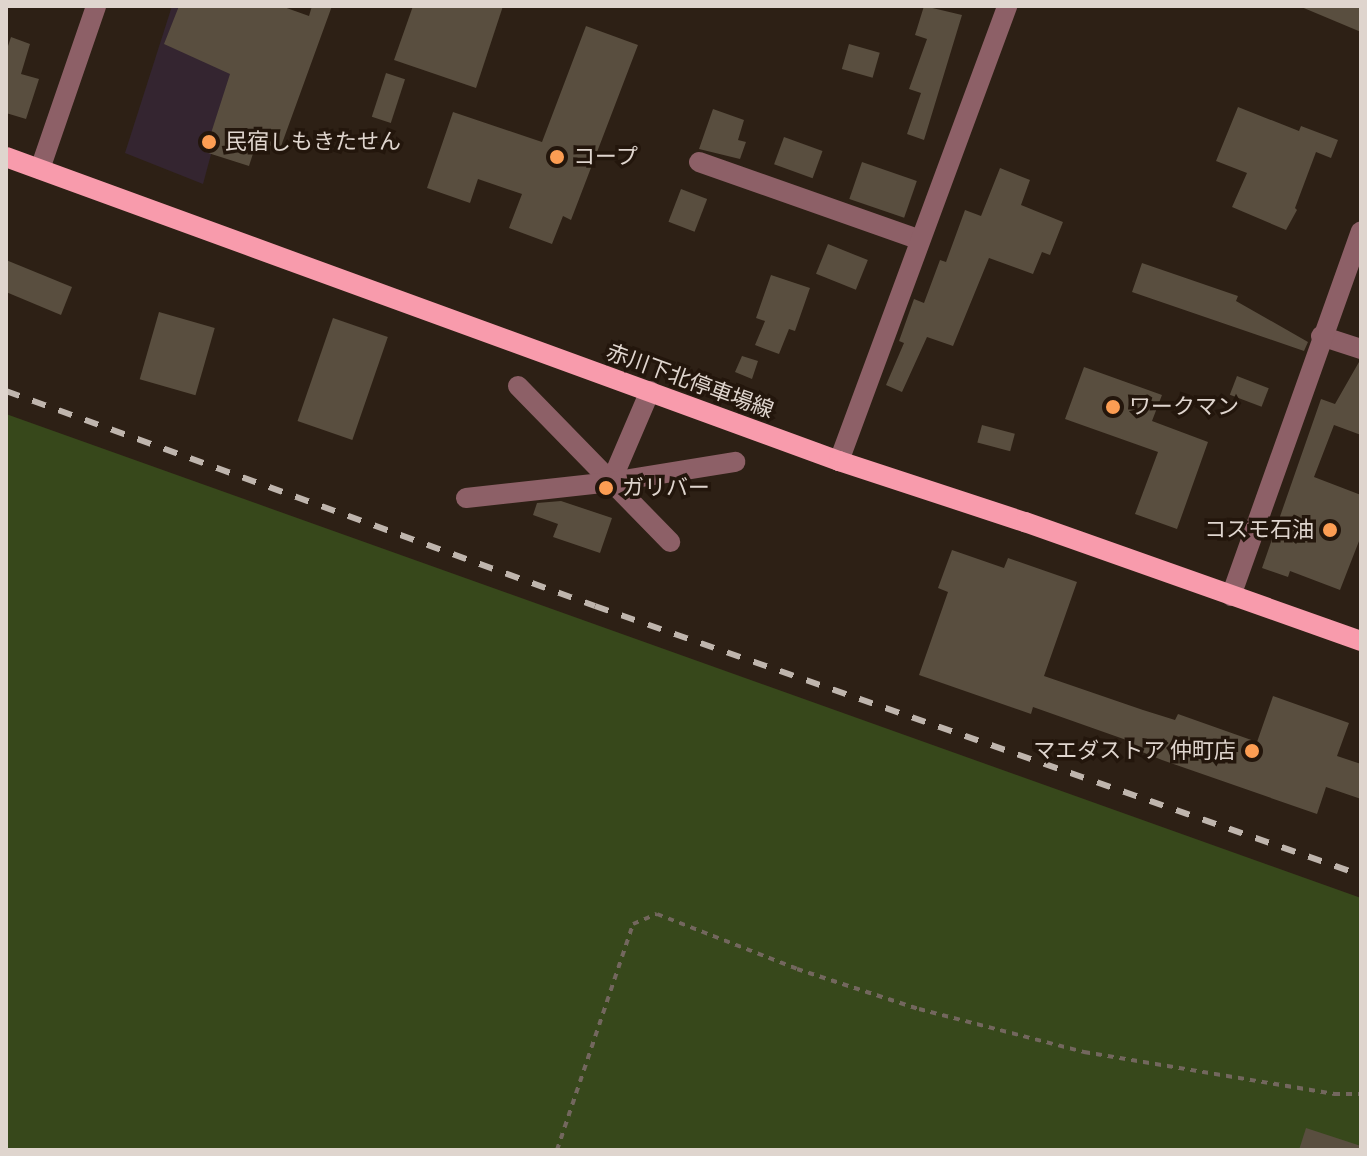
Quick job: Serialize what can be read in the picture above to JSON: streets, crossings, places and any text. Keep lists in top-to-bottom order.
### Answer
{
  "streets": {
    "main road": ["赤川下北停車場線"]
  },
  "places": [
    "民宿しもきたせん",
    "コープ",
    "ワークマン",
    "ガリバー",
    "コスモ石油",
    "マエダストア 仲町店"
  ]
}
